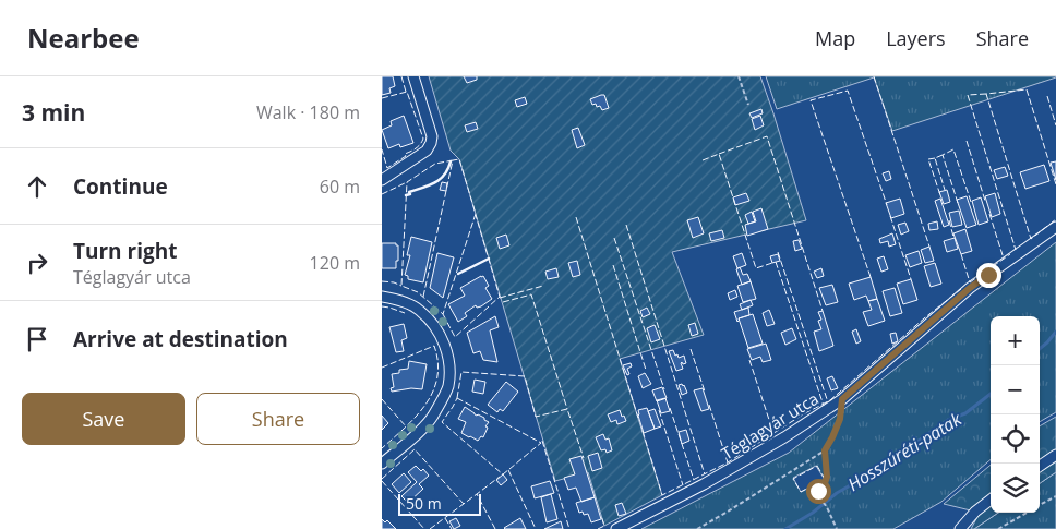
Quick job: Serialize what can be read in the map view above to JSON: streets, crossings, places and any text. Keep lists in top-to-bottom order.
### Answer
{
  "streets": {
    "street": ["Téglagyár utca"]
  },
  "water": ["Hosszúréti-patak"],
  "scale_bar": "50 m",
  "page": {
    "header": "Nearbee",
    "nav": ["Map", "Layers", "Share"],
    "heading": ["3 min", "Walk · 180 m"],
    "list": [
      ["Continue", "60 m"],
      ["Turn right", "Téglagyár utca", "120 m"],
      "Arrive at destination"
    ],
    "map_buttons": ["+", "−"],
    "buttons": ["Save", "Share"],
    "scale": "50 m"
  }
}
